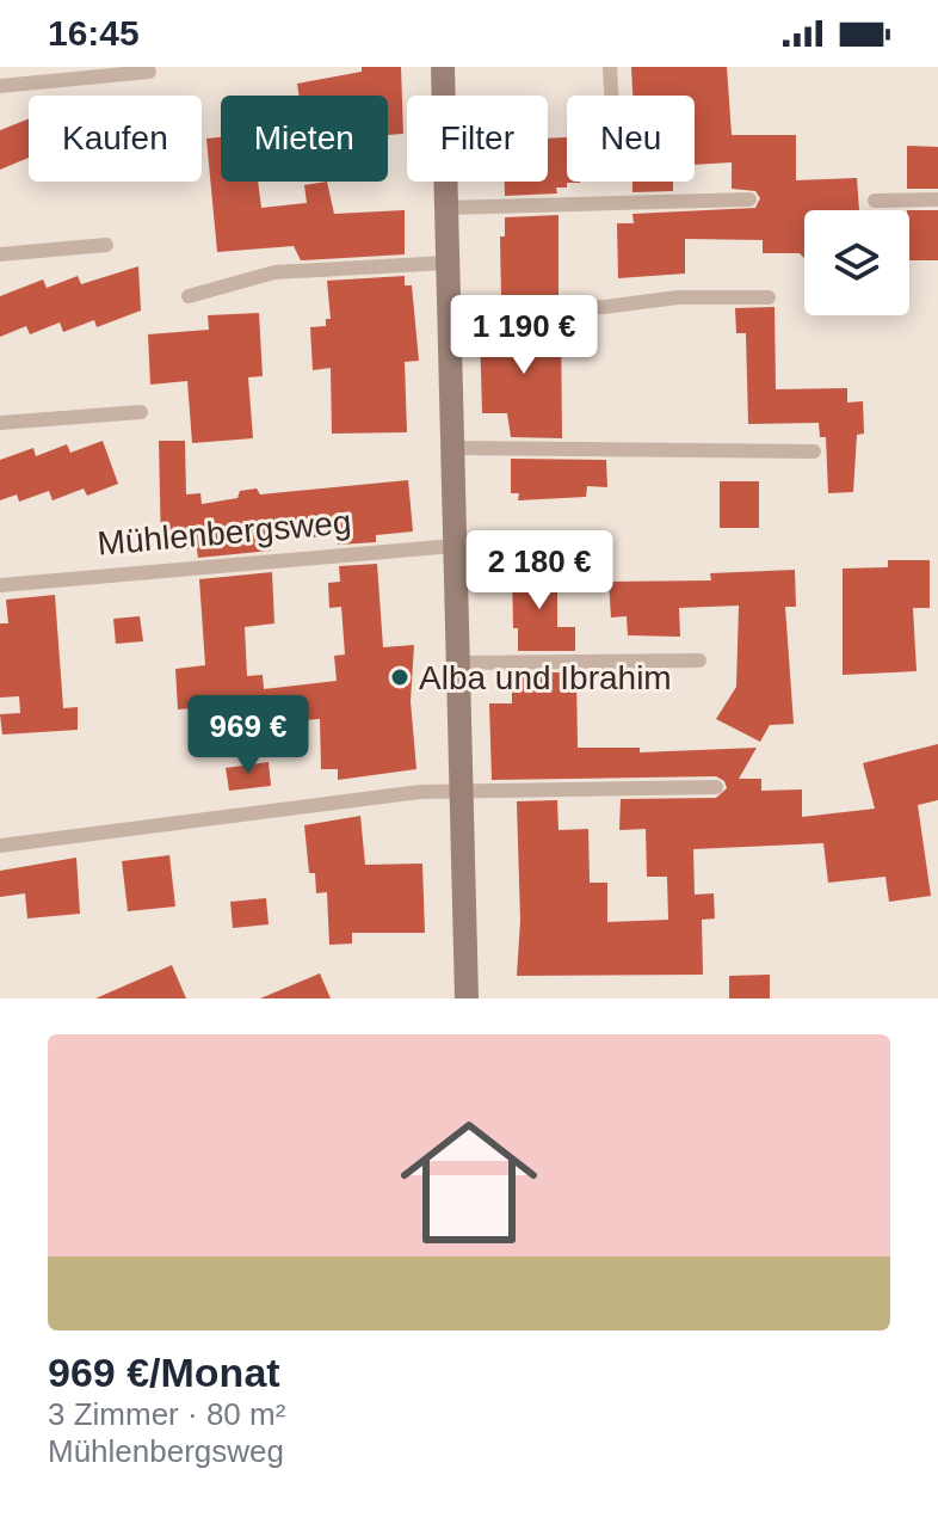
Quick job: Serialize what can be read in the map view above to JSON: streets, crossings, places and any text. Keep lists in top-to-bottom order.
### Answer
{
  "streets": {
    "lane": ["Mühlenbergsweg"]
  },
  "places": ["Alba und Ibrahim"],
  "page": {
    "status": "16:45",
    "chip": [
      "Kaufen",
      "Mieten",
      "Filter",
      "Neu"
    ],
    "price": ["1 190 €", "2 180 €", "969 €"],
    "list": [
      {
        "name": "969 €/Monat",
        "note": "3 Zimmer · 80 m² · Mühlenbergsweg"
      }
    ]
  }
}
